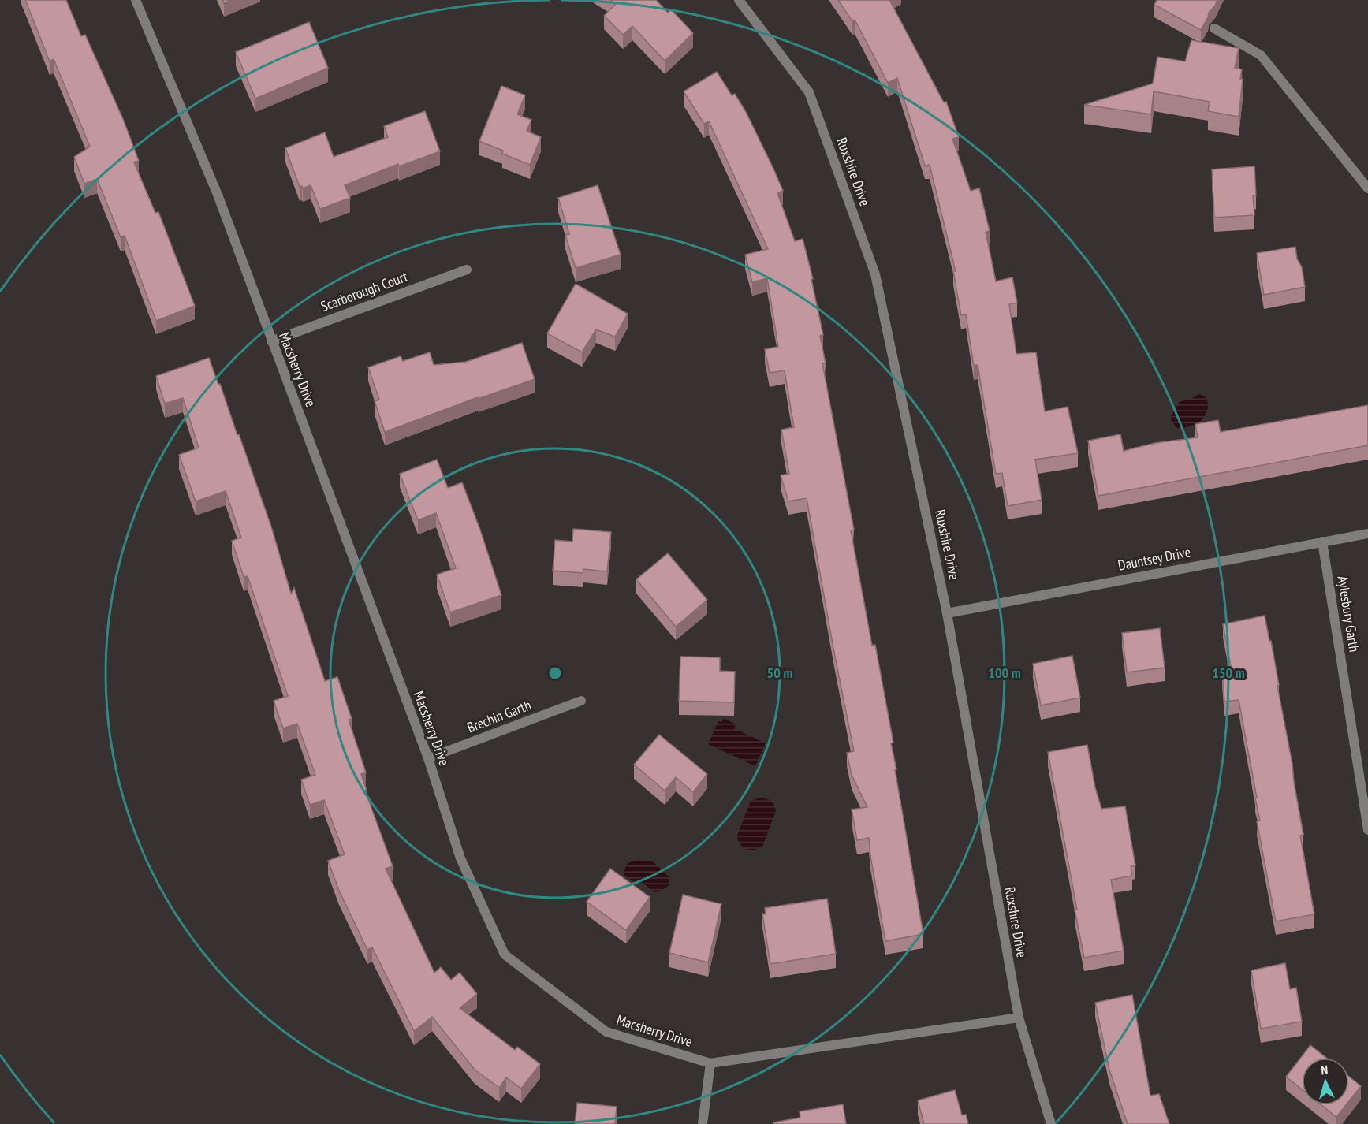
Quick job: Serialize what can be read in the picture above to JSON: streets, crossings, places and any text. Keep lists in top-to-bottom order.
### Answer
{
  "streets": {
    "street": [
      "Ruxshire Drive",
      "Scarborough Court",
      "Macsherry Drive",
      "Dauntsey Drive",
      "Aylesbury Garth",
      "Brechin Garth"
    ]
  },
  "crossings": [
    ["Ruxshire Drive", "Macsherry Drive"],
    ["Ruxshire Drive", "Dauntsey Drive"],
    ["Scarborough Court", "Macsherry Drive"],
    ["Macsherry Drive", "Brechin Garth"],
    ["Dauntsey Drive", "Aylesbury Garth"]
  ],
  "north": "top",
  "rings": ["50 m", "100 m", "150 m"]
}
